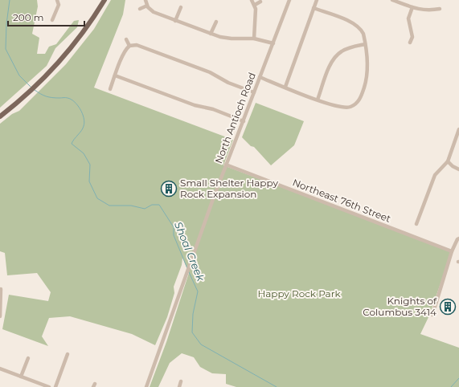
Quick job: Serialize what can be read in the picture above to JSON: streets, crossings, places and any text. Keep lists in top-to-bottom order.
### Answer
{
  "streets": {
    "street": ["North Antioch Road", "Northeast 76th Street"]
  },
  "crossings": [
    ["North Antioch Road", "Northeast 76th Street"]
  ],
  "water": ["Shoal Creek"],
  "parks": ["Happy Rock Park"],
  "places": {
    "building": ["Small Shelter Happy Rock Expansion", "Knights of Columbus 3414"]
  },
  "scale_bar": "200 m"
}
